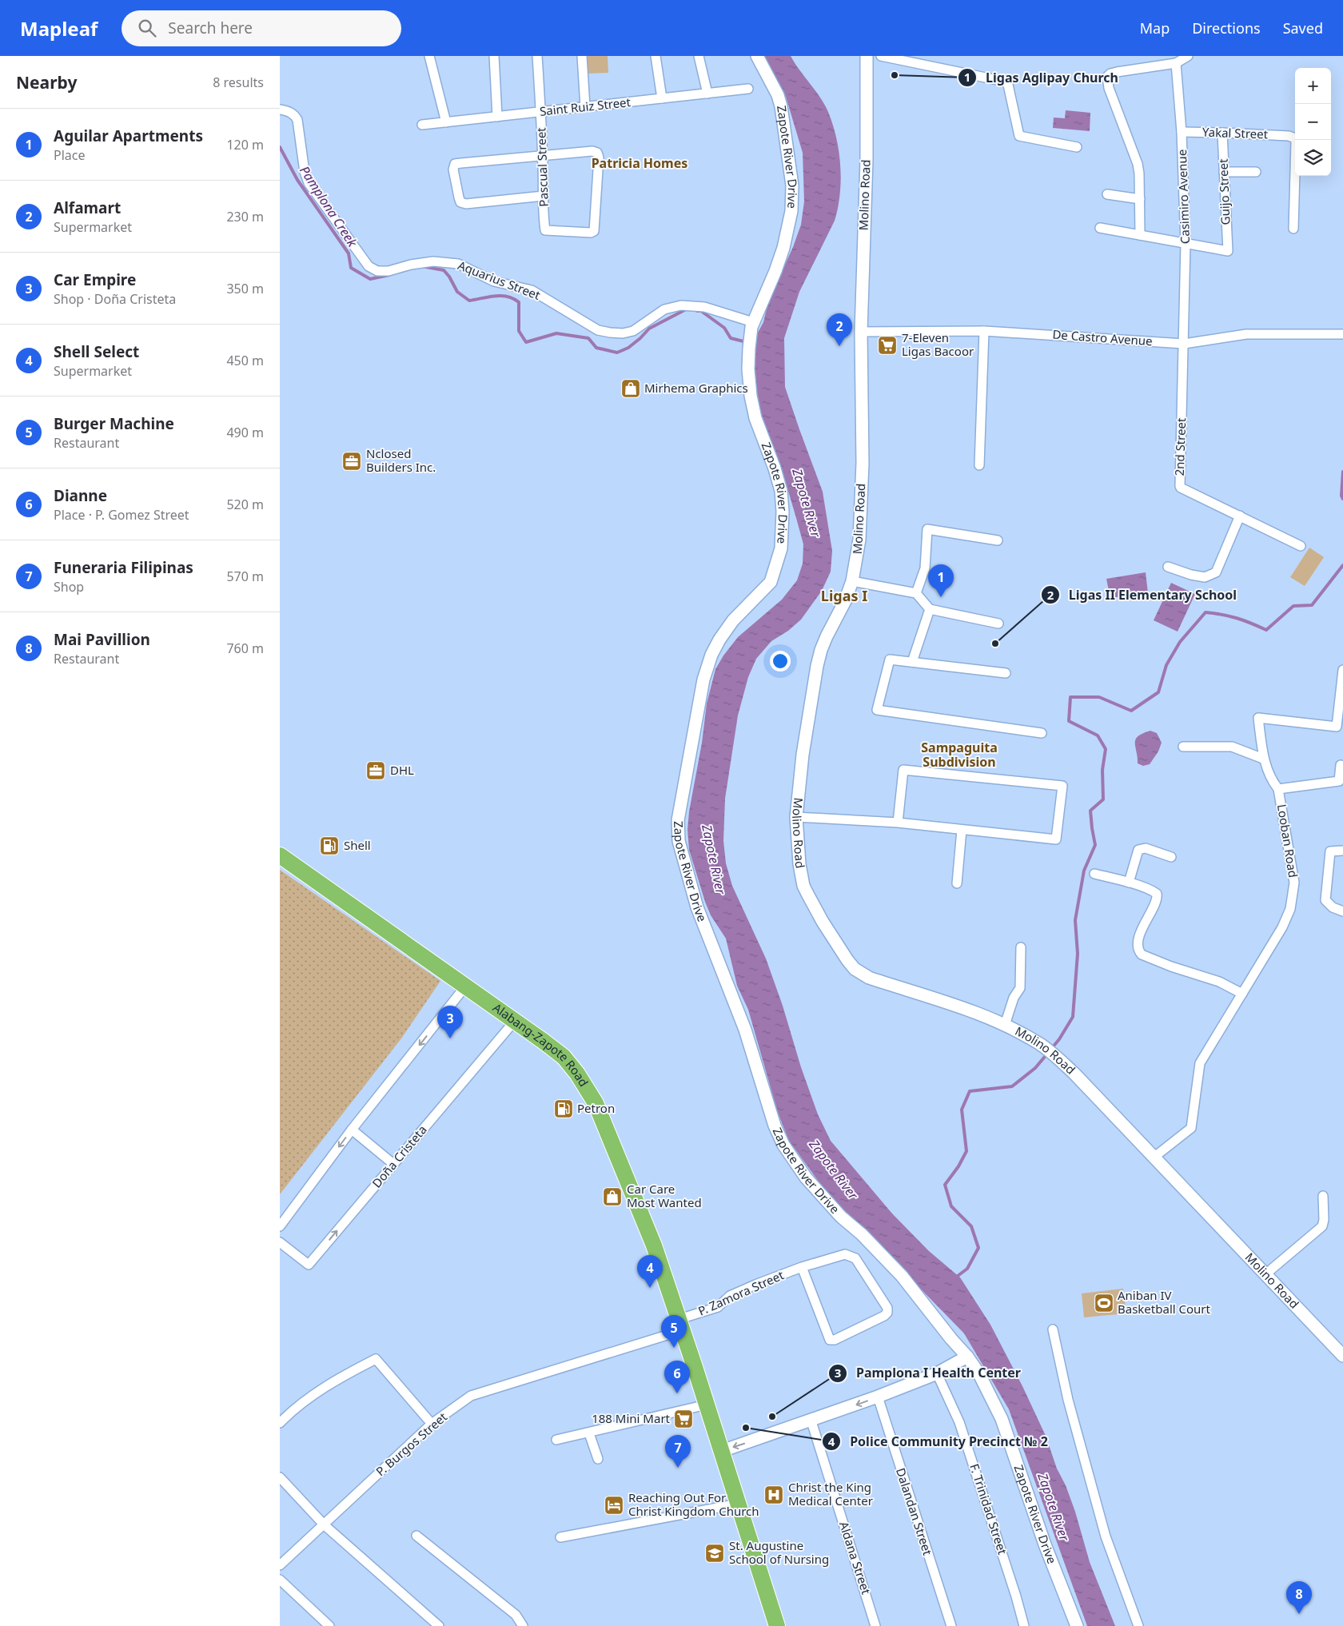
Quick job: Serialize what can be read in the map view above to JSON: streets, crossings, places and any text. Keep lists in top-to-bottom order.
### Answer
{
  "streets": {
    "highway": ["Alabang-Zapote Road"],
    "main road": ["Zapote River Drive", "Molino Road"],
    "street": [
      "Saint Ruiz Street",
      "Yakal Street",
      "Pascual Street",
      "Guijo Street",
      "Casimiro Avenue",
      "Aquarius Street",
      "De Castro Avenue",
      "2nd Street",
      "Looban Road",
      "Doña Cristeta",
      "P. Zamora Street",
      "P. Burgos Street",
      "F. Trinidad Street",
      "Dalandan Street",
      "Aldana Street"
    ]
  },
  "crossings": [
    ["Saint Ruiz Street", "Pascual Street"],
    ["Yakal Street", "Guijo Street"],
    ["Yakal Street", "Casimiro Avenue"],
    ["Zapote River Drive", "Aquarius Street"],
    ["Guijo Street", "Casimiro Avenue"],
    ["Molino Road", "De Castro Avenue"],
    ["Molino Road", "Looban Road"],
    ["Casimiro Avenue", "De Castro Avenue"],
    ["Casimiro Avenue", "2nd Street"],
    ["De Castro Avenue", "2nd Street"],
    ["Alabang-Zapote Road", "Doña Cristeta"],
    ["Alabang-Zapote Road", "P. Zamora Street"],
    ["Alabang-Zapote Road", "P. Burgos Street"],
    ["P. Zamora Street", "P. Burgos Street"]
  ],
  "districts": ["Patricia Homes", "Ligas I", "Sampaguita Subdivision"],
  "water": ["Pamplona Creek", "Zapote River"],
  "places": {
    "other": [
      "Ligas Aglipay Church",
      "Ligas II Elementary School",
      "Pamplona I Health Center",
      "Police Community Precinct № 2"
    ],
    "supermarket": ["7-Eleven Ligas Bacoor", "188 Mini Mart"],
    "shop": ["Mirhema Graphics", "Car Care Most Wanted"],
    "office": ["Nclosed Builders Inc.", "DHL"],
    "fuel station": ["Shell", "Petron"],
    "sports": ["Aniban IV Basketball Court"],
    "hospital": ["Christ the King Medical Center"],
    "hotel": ["Reaching Out For Christ Kingdom Church"],
    "school or university": ["St. Augustine School of Nursing"]
  },
  "page": {
    "header": "Mapleaf",
    "search": "Search here",
    "nav": ["Map", "Directions", "Saved"],
    "heading": ["Nearby", "8 results"],
    "map_buttons": ["+", "−"],
    "list": [
      {
        "mark": "1",
        "name": "Aguilar Apartments",
        "note": "Place",
        "value": "120 m"
      },
      {
        "mark": "2",
        "name": "Alfamart",
        "note": "Supermarket",
        "value": "230 m"
      },
      {
        "mark": "3",
        "name": "Car Empire",
        "note": "Shop · Doña Cristeta",
        "value": "350 m"
      },
      {
        "mark": "4",
        "name": "Shell Select",
        "note": "Supermarket",
        "value": "450 m"
      },
      {
        "mark": "5",
        "name": "Burger Machine",
        "note": "Restaurant",
        "value": "490 m"
      },
      {
        "mark": "6",
        "name": "Dianne",
        "note": "Place · P. Gomez Street",
        "value": "520 m"
      },
      {
        "mark": "7",
        "name": "Funeraria Filipinas",
        "note": "Shop",
        "value": "570 m"
      },
      {
        "mark": "8",
        "name": "Mai Pavillion",
        "note": "Restaurant",
        "value": "760 m"
      }
    ],
    "pins": [
      "2",
      "1",
      "3",
      "4",
      "5",
      "6",
      "7",
      "8"
    ]
  }
}
